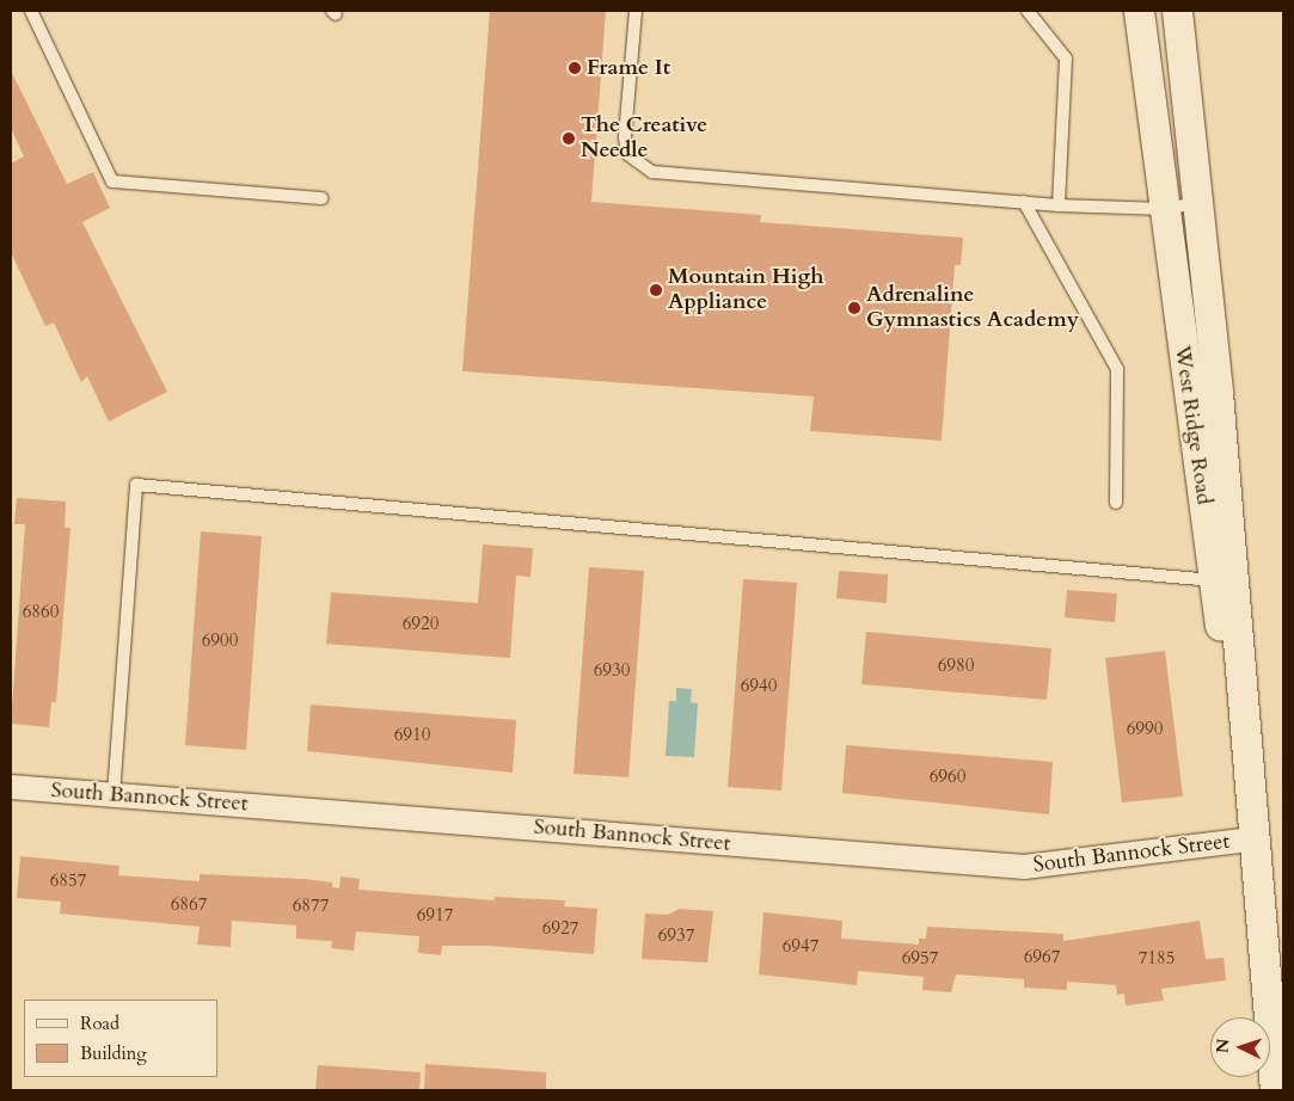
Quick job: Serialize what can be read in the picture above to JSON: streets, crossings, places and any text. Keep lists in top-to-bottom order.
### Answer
{
  "streets": {
    "street": ["West Ridge Road", "South Bannock Street"]
  },
  "crossings": [
    ["West Ridge Road", "South Bannock Street"]
  ],
  "places": [
    "Frame It",
    "The Creative Needle",
    "Mountain High Appliance",
    "Adrenaline Gymnastics Academy"
  ],
  "house_numbers": [
    "6860",
    "6920",
    "6900",
    "6980",
    "6930",
    "6940",
    "6990",
    "6910",
    "6960",
    "6857",
    "6867",
    "6877",
    "6917",
    "6927",
    "6937",
    "6947",
    "6967",
    "6957",
    "7185"
  ],
  "legend": ["Road", "Building"],
  "north": "left"
}
